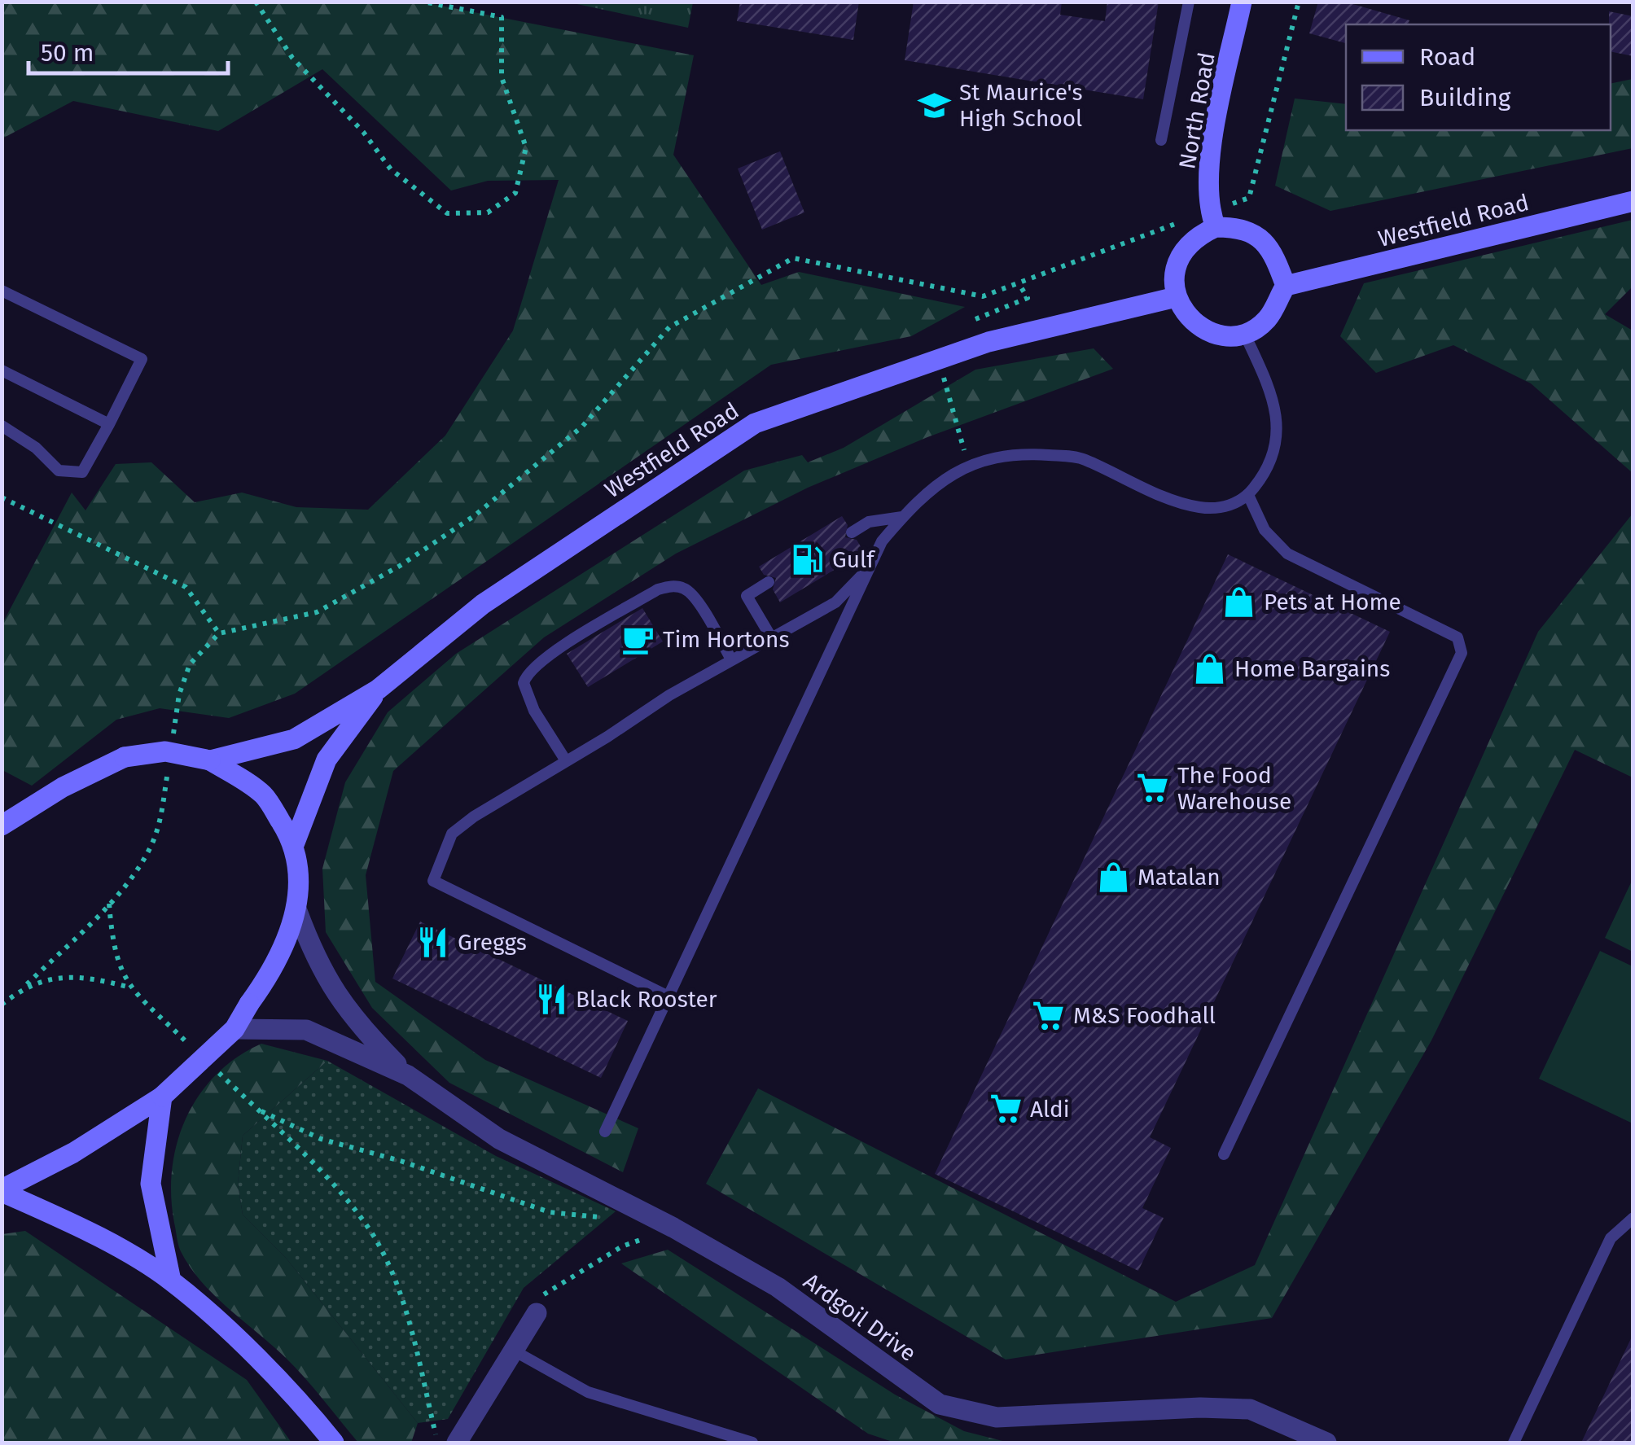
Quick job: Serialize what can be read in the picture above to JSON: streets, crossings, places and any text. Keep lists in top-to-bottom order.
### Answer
{
  "streets": {
    "main road": ["North Road", "Westfield Road"],
    "street": ["Ardgoil Drive"]
  },
  "crossings": [
    ["North Road", "Westfield Road"]
  ],
  "places": {
    "school or university": ["St Maurice's High School"],
    "fuel station": ["Gulf"],
    "shop": ["Pets at Home", "Home Bargains", "Matalan"],
    "cafe": ["Tim Hortons"],
    "supermarket": ["The Food Warehouse", "M&S Foodhall", "Aldi"],
    "restaurant": ["Greggs", "Black Rooster"]
  },
  "legend": ["Road", "Building"],
  "scale_bar": "50 m"
}
